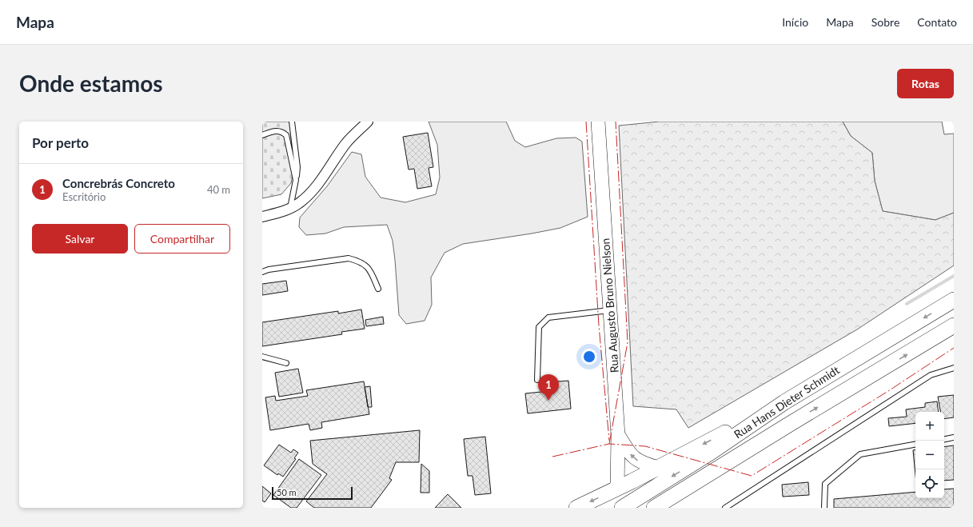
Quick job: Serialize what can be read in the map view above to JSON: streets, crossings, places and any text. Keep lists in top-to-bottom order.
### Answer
{
  "streets": {
    "main road": ["Rua Augusto Bruno Nielson", "Rua Hans Dieter Schmidt"]
  },
  "scale_bar": "50 m",
  "page": {
    "header": "Mapa",
    "nav": [
      "Início",
      "Mapa",
      "Sobre",
      "Contato"
    ],
    "buttons": [
      "Rotas",
      ["Salvar", "Compartilhar"]
    ],
    "title": "Onde estamos",
    "heading": "Por perto",
    "list": [
      {
        "mark": "1",
        "name": "Concrebrás Concreto",
        "note": "Escritório",
        "value": "40 m"
      }
    ],
    "pins": "1",
    "map_buttons": ["+", "−"],
    "scale": "50 m"
  }
}
